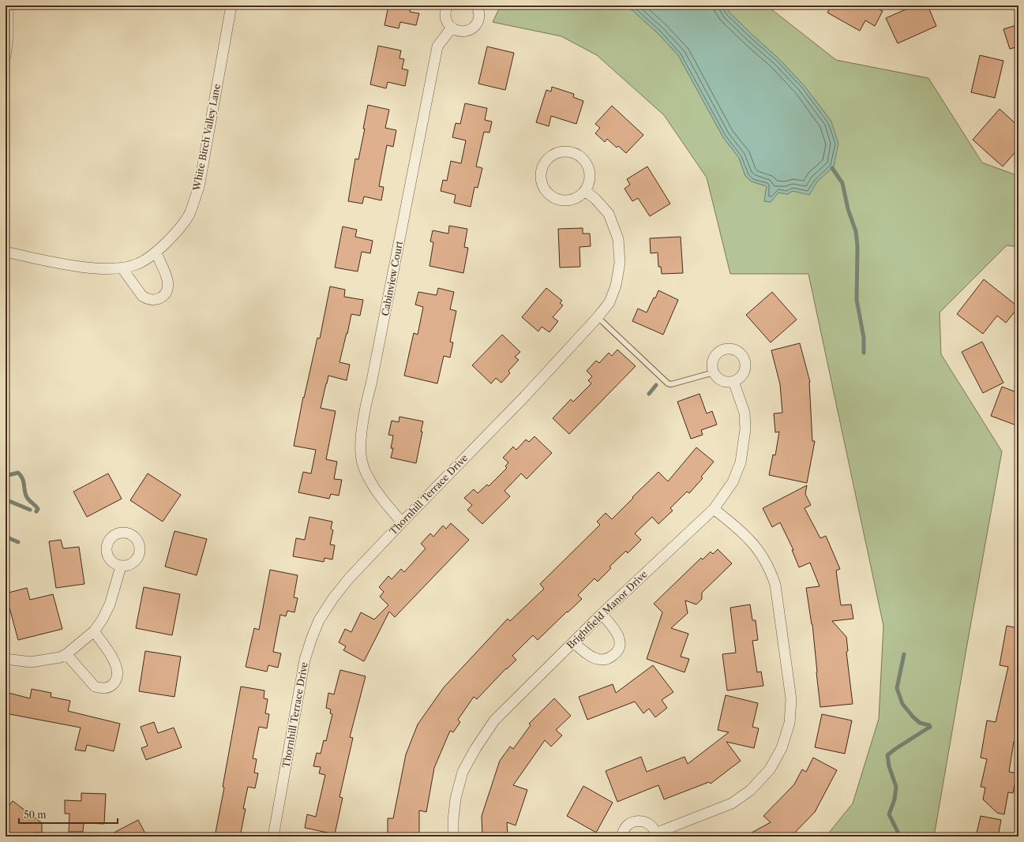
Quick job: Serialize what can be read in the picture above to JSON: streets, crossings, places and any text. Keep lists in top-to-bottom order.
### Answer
{
  "streets": {
    "street": [
      "White Birch Valley Lane",
      "Cabinview Court",
      "Thornhill Terrace Drive",
      "Brightfield Manor Drive"
    ]
  },
  "crossings": [
    ["Cabinview Court", "Thornhill Terrace Drive"]
  ],
  "scale_bar": "50 m"
}
